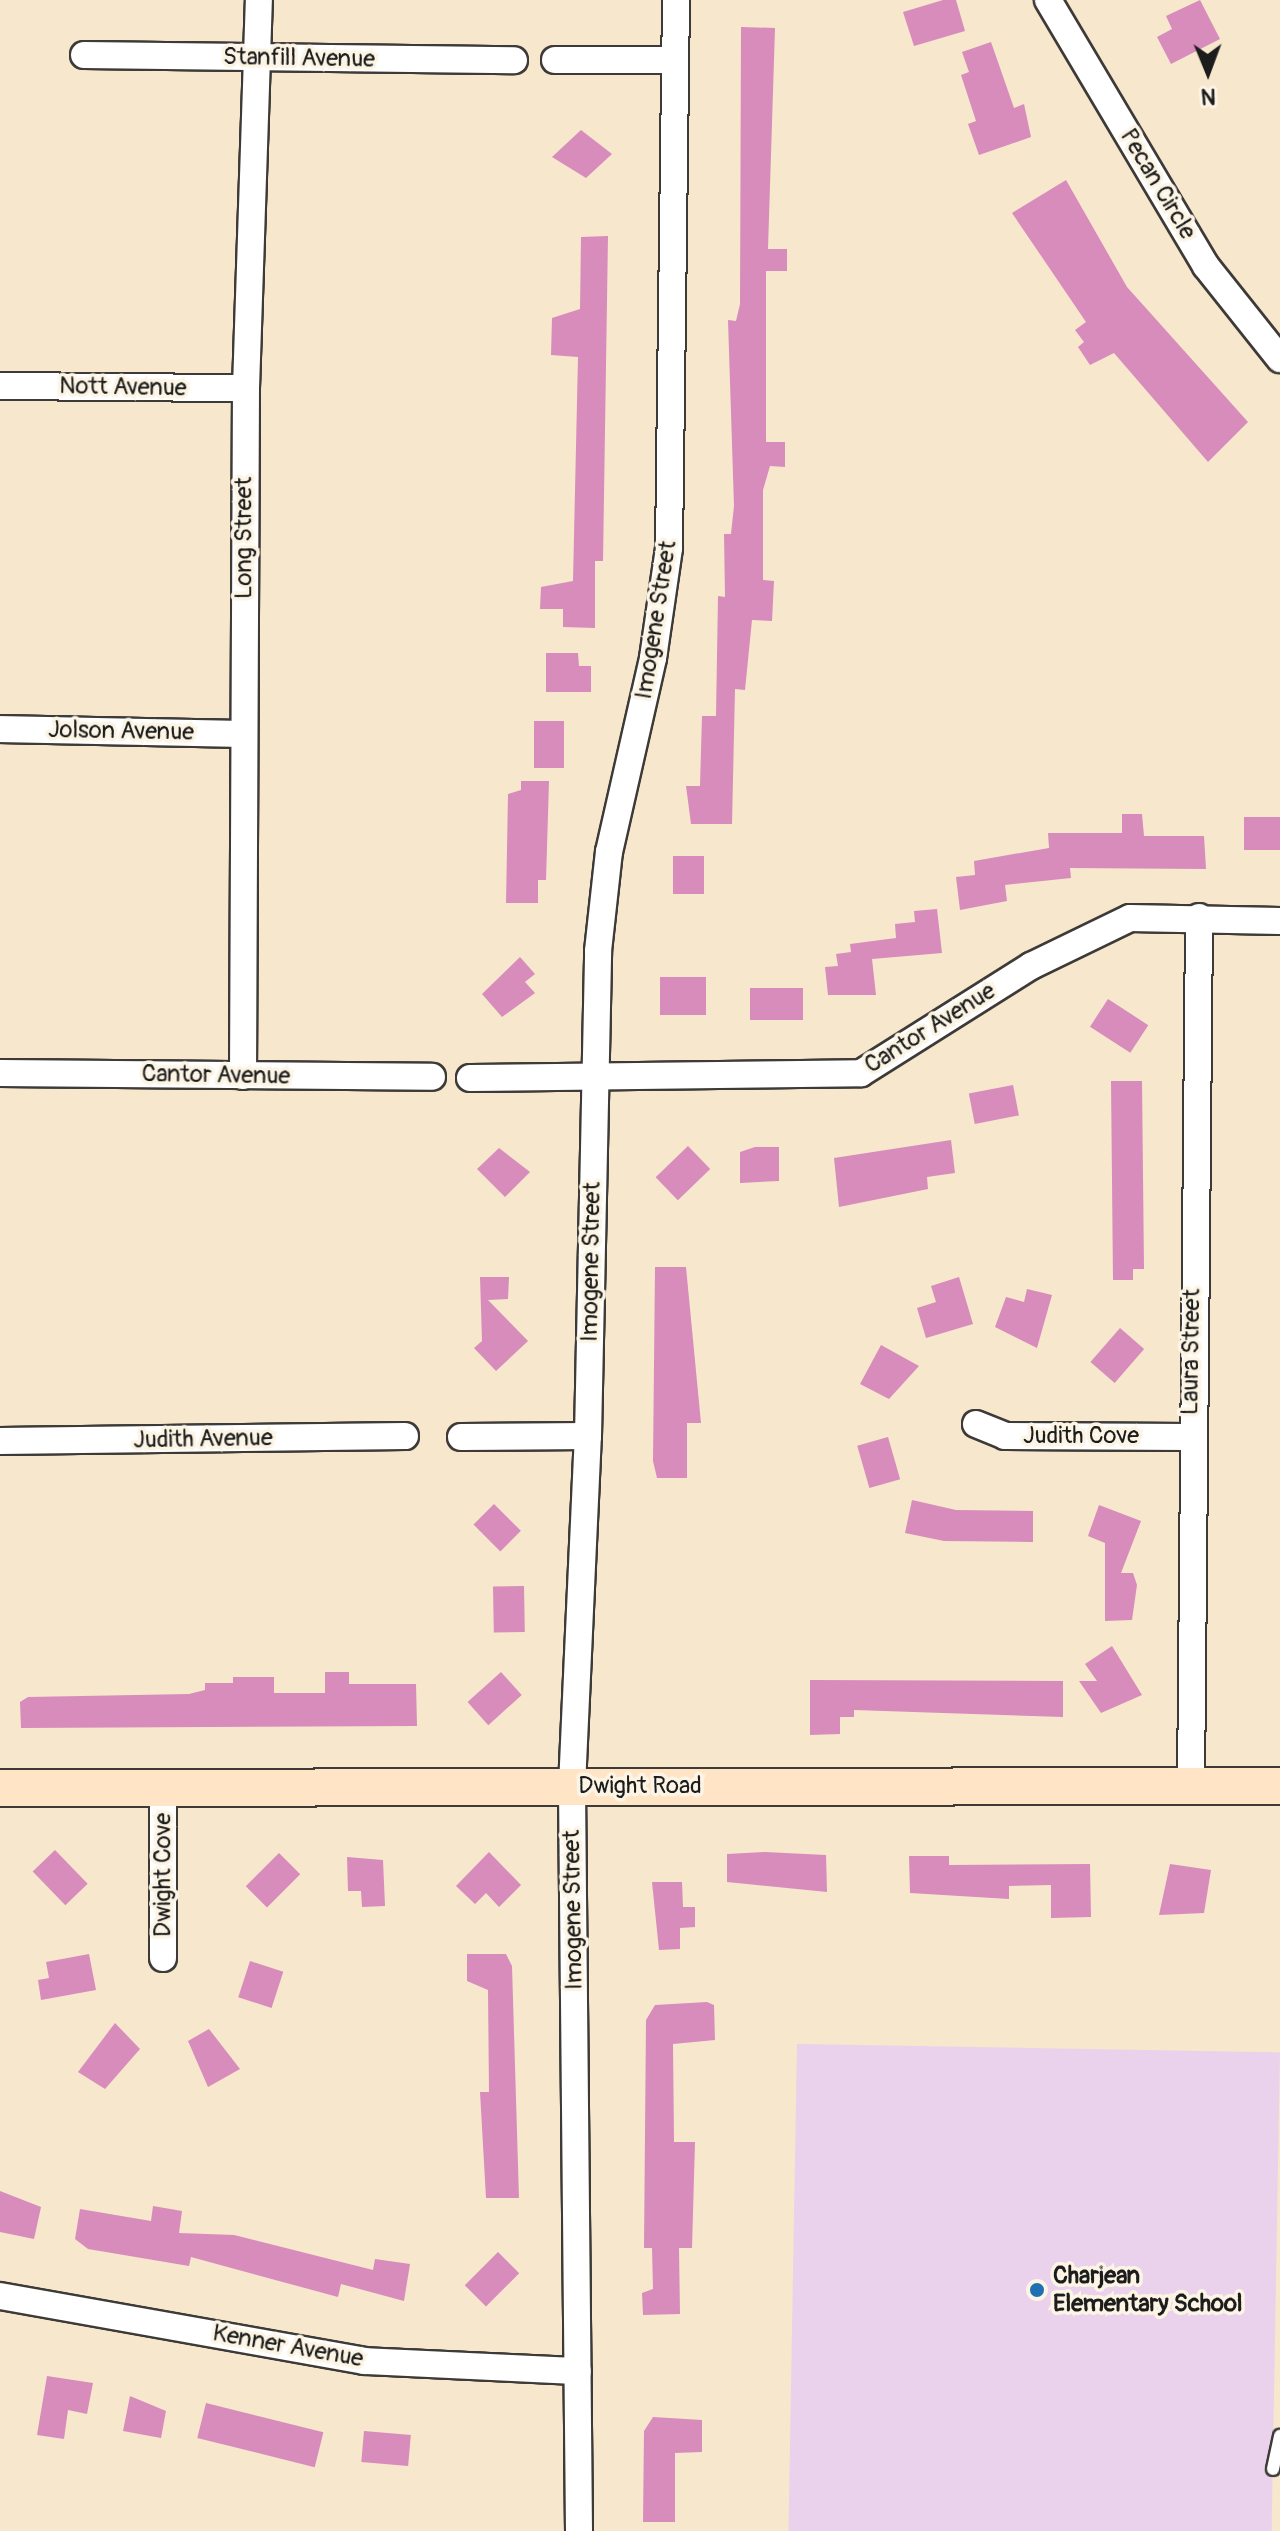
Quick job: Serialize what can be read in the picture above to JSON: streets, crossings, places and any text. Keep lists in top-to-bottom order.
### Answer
{
  "streets": {
    "street": [
      "Stanfill Avenue",
      "Pecan Circle",
      "Nott Avenue",
      "Long Street",
      "Imogene Street",
      "Jolson Avenue",
      "Cantor Avenue",
      "Laura Street",
      "Judith Cove",
      "Judith Avenue",
      "Dwight Road",
      "Dwight Cove",
      "Kenner Avenue"
    ]
  },
  "crossings": [
    ["Stanfill Avenue", "Long Street"],
    ["Nott Avenue", "Long Street"],
    ["Long Street", "Jolson Avenue"],
    ["Long Street", "Cantor Avenue"],
    ["Imogene Street", "Cantor Avenue"],
    ["Imogene Street", "Dwight Road"],
    ["Imogene Street", "Kenner Avenue"],
    ["Cantor Avenue", "Laura Street"],
    ["Laura Street", "Judith Cove"],
    ["Laura Street", "Dwight Road"],
    ["Dwight Road", "Dwight Cove"]
  ],
  "places": ["Charjean Elementary School"],
  "north": "bottom"
}
